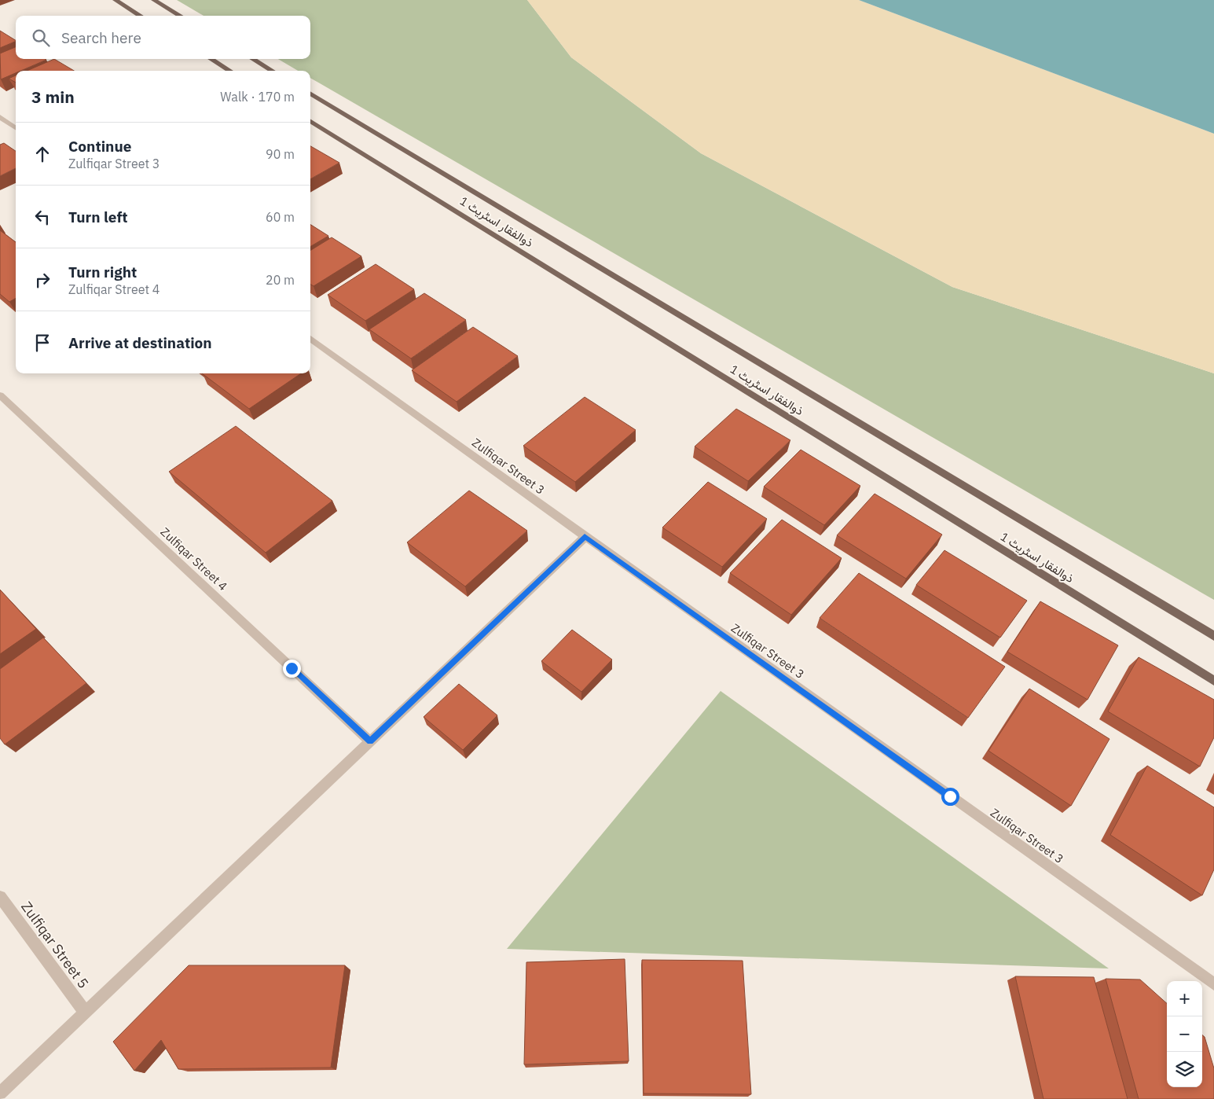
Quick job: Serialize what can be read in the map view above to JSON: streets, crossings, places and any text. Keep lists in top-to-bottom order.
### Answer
{
  "streets": {
    "main road": ["ذوالفقار اسٹریٹ 1"],
    "street": ["Zulfiqar Street 3", "Zulfiqar Street 4", "Zulfiqar Street 5"]
  },
  "page": {
    "search": "Search here",
    "heading": ["3 min", "Walk · 170 m"],
    "list": [
      ["Continue", "Zulfiqar Street 3", "90 m"],
      ["Turn left", "60 m"],
      ["Turn right", "Zulfiqar Street 4", "20 m"],
      "Arrive at destination"
    ],
    "map_buttons": ["+", "−"]
  }
}
